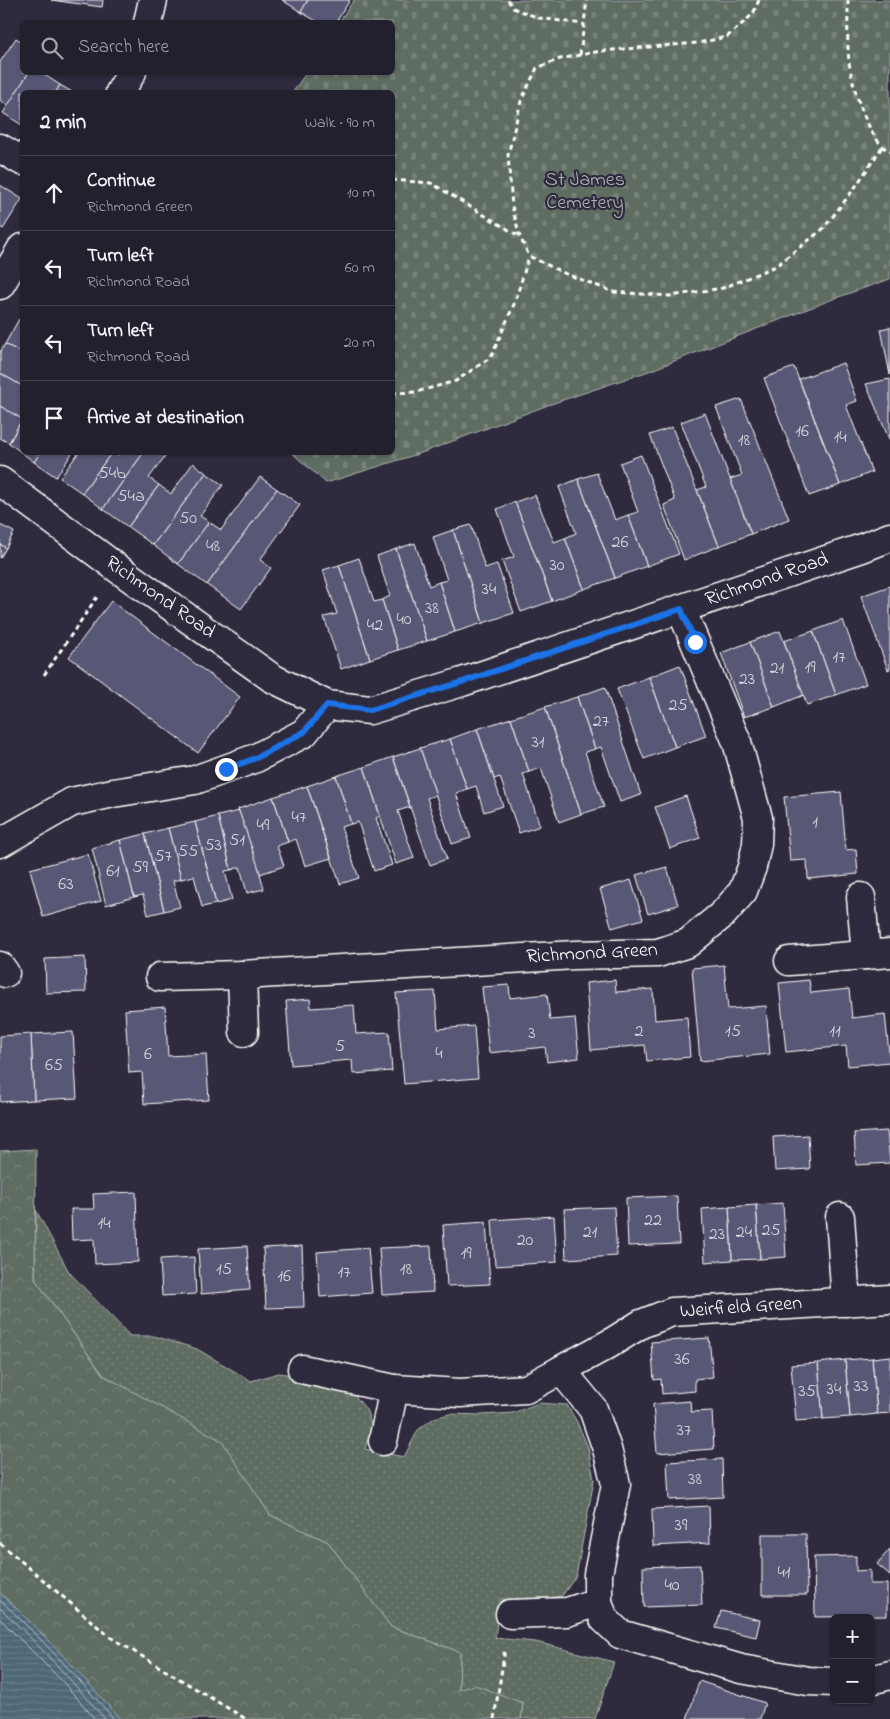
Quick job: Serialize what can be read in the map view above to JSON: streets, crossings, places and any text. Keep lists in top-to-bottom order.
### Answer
{
  "streets": {
    "street": ["Richmond Road", "Richmond Green", "Weirfield Green"]
  },
  "crossings": [
    ["Richmond Road", "Richmond Green"]
  ],
  "parks": ["St James Cemetery"],
  "house_numbers": [
    "16",
    "14",
    "18",
    "54b",
    "54a",
    "50",
    "26",
    "48",
    "30",
    "34",
    "38",
    "40",
    "42",
    "17",
    "19",
    "21",
    "23",
    "25",
    "27",
    "31",
    "47",
    "1",
    "49",
    "51",
    "53",
    "55",
    "57",
    "59",
    "61",
    "63",
    "2",
    "15",
    "11",
    "3",
    "5",
    "4",
    "6",
    "65",
    "22",
    "14",
    "25",
    "21",
    "24",
    "23",
    "20",
    "19",
    "15",
    "18",
    "17",
    "16",
    "36",
    "33",
    "34",
    "35",
    "37",
    "38",
    "39",
    "41",
    "40"
  ],
  "page": {
    "search": "Search here",
    "heading": ["2 min", "Walk · 90 m"],
    "list": [
      ["Continue", "Richmond Green", "10 m"],
      ["Turn left", "Richmond Road", "60 m"],
      ["Turn left", "Richmond Road", "20 m"],
      "Arrive at destination"
    ],
    "map_buttons": ["+", "−"]
  }
}
